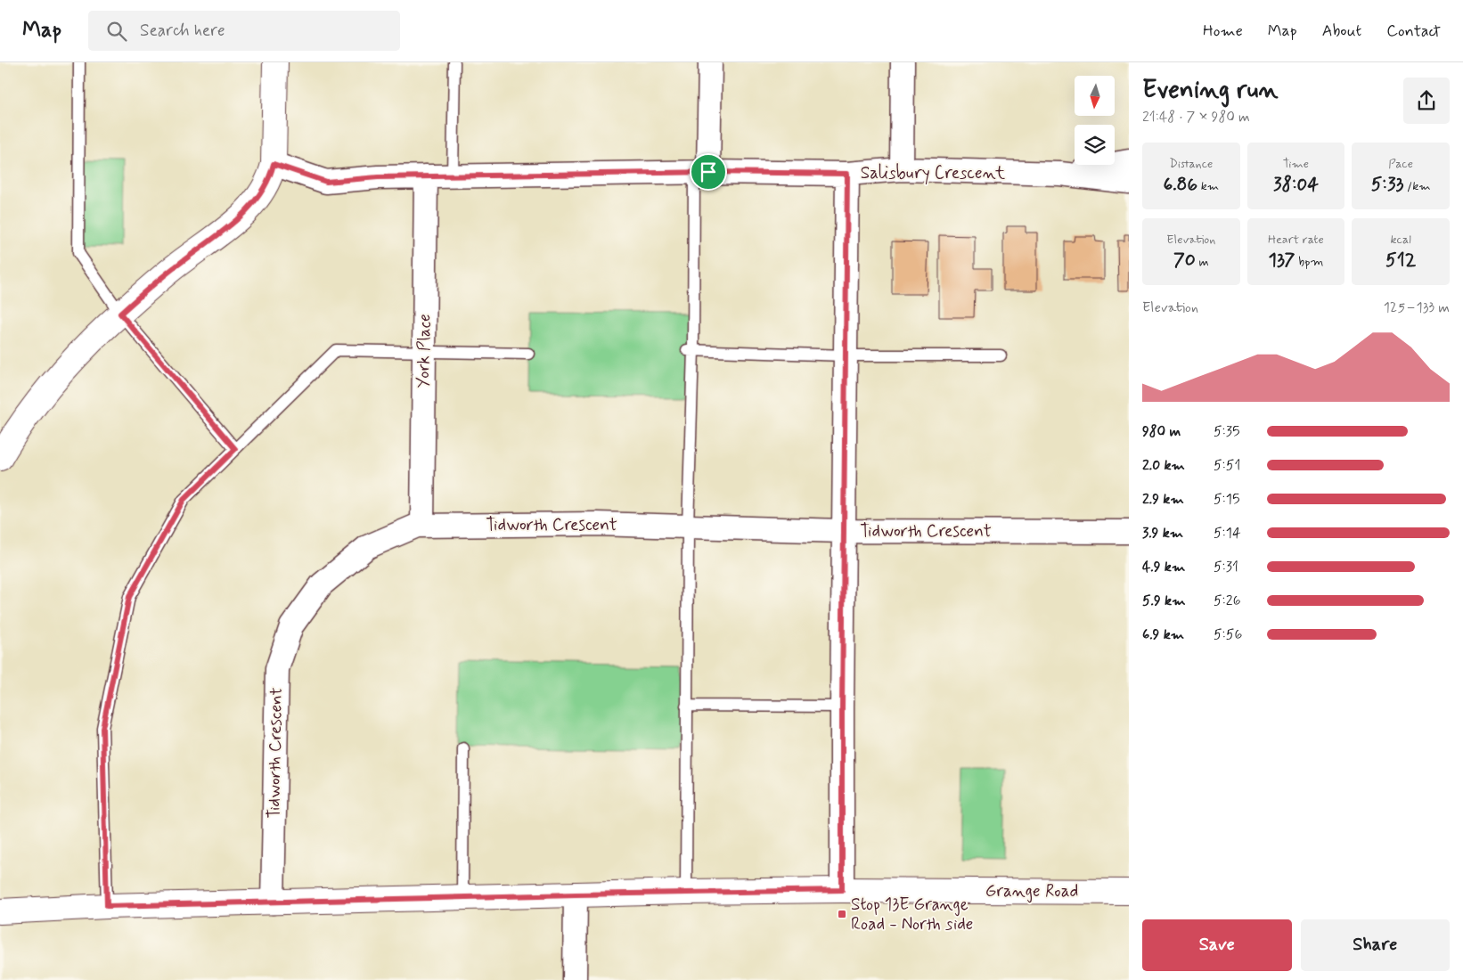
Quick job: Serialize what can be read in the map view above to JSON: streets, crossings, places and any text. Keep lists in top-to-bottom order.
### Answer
{
  "streets": {
    "street": [
      "Salisbury Crescent",
      "York Place",
      "Tidworth Crescent",
      "Grange Road"
    ]
  },
  "crossings": [
    ["Salisbury Crescent", "York Place"],
    ["York Place", "Tidworth Crescent"],
    ["Tidworth Crescent", "Grange Road"]
  ],
  "places": {
    "transit": ["Stop 13E Grange Road - North side"]
  },
  "north": "bottom",
  "page": {
    "header": "Map",
    "search": "Search here",
    "nav": [
      "Home",
      "Map",
      "About",
      "Contact"
    ],
    "heading": ["Evening run", "21:48 · 7 × 980 m"],
    "stats": [
      ["Distance", "6.86 km"],
      ["Time", "38:04"],
      ["Pace", "5:33 /km"],
      ["Elevation", "70 m"],
      ["Heart rate", "137 bpm"],
      ["kcal", "512"]
    ],
    "chart": ["Elevation", "125–133 m"],
    "list": [
      {
        "name": "980 m",
        "note": "5:35"
      },
      {
        "name": "2.0 km",
        "note": "5:51"
      },
      {
        "name": "2.9 km",
        "note": "5:15"
      },
      {
        "name": "3.9 km",
        "note": "5:14"
      },
      {
        "name": "4.9 km",
        "note": "5:31"
      },
      {
        "name": "5.9 km",
        "note": "5:26"
      },
      {
        "name": "6.9 km",
        "note": "5:56"
      }
    ],
    "buttons": ["Save", "Share"]
  }
}
